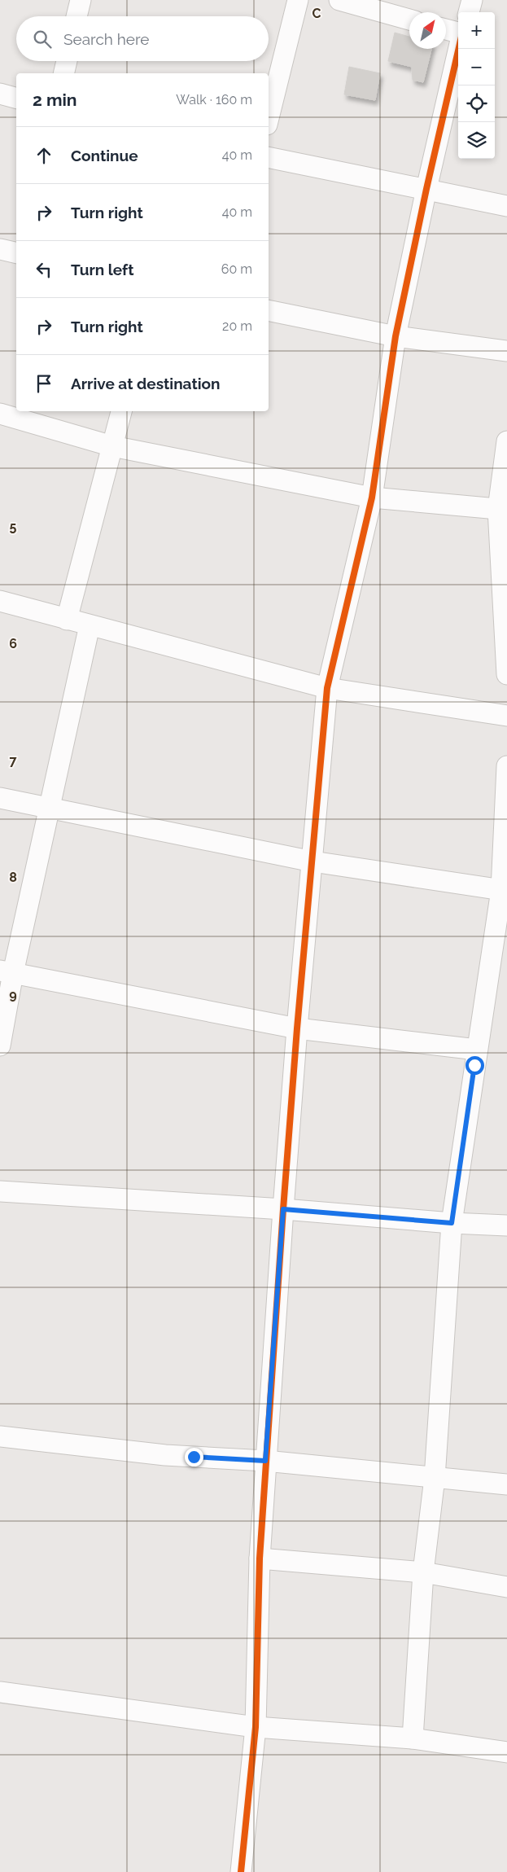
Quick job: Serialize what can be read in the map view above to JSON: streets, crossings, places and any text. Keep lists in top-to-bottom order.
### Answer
{
  "north": "top right",
  "page": {
    "map_buttons": ["+", "−"],
    "search": "Search here",
    "heading": ["2 min", "Walk · 160 m"],
    "list": [
      ["Continue", "40 m"],
      ["Turn right", "40 m"],
      ["Turn left", "60 m"],
      ["Turn right", "20 m"],
      "Arrive at destination"
    ]
  },
  "grid": {
    "columns": ["C"],
    "rows": [
      "5",
      "6",
      "7",
      "8",
      "9"
    ]
  }
}
